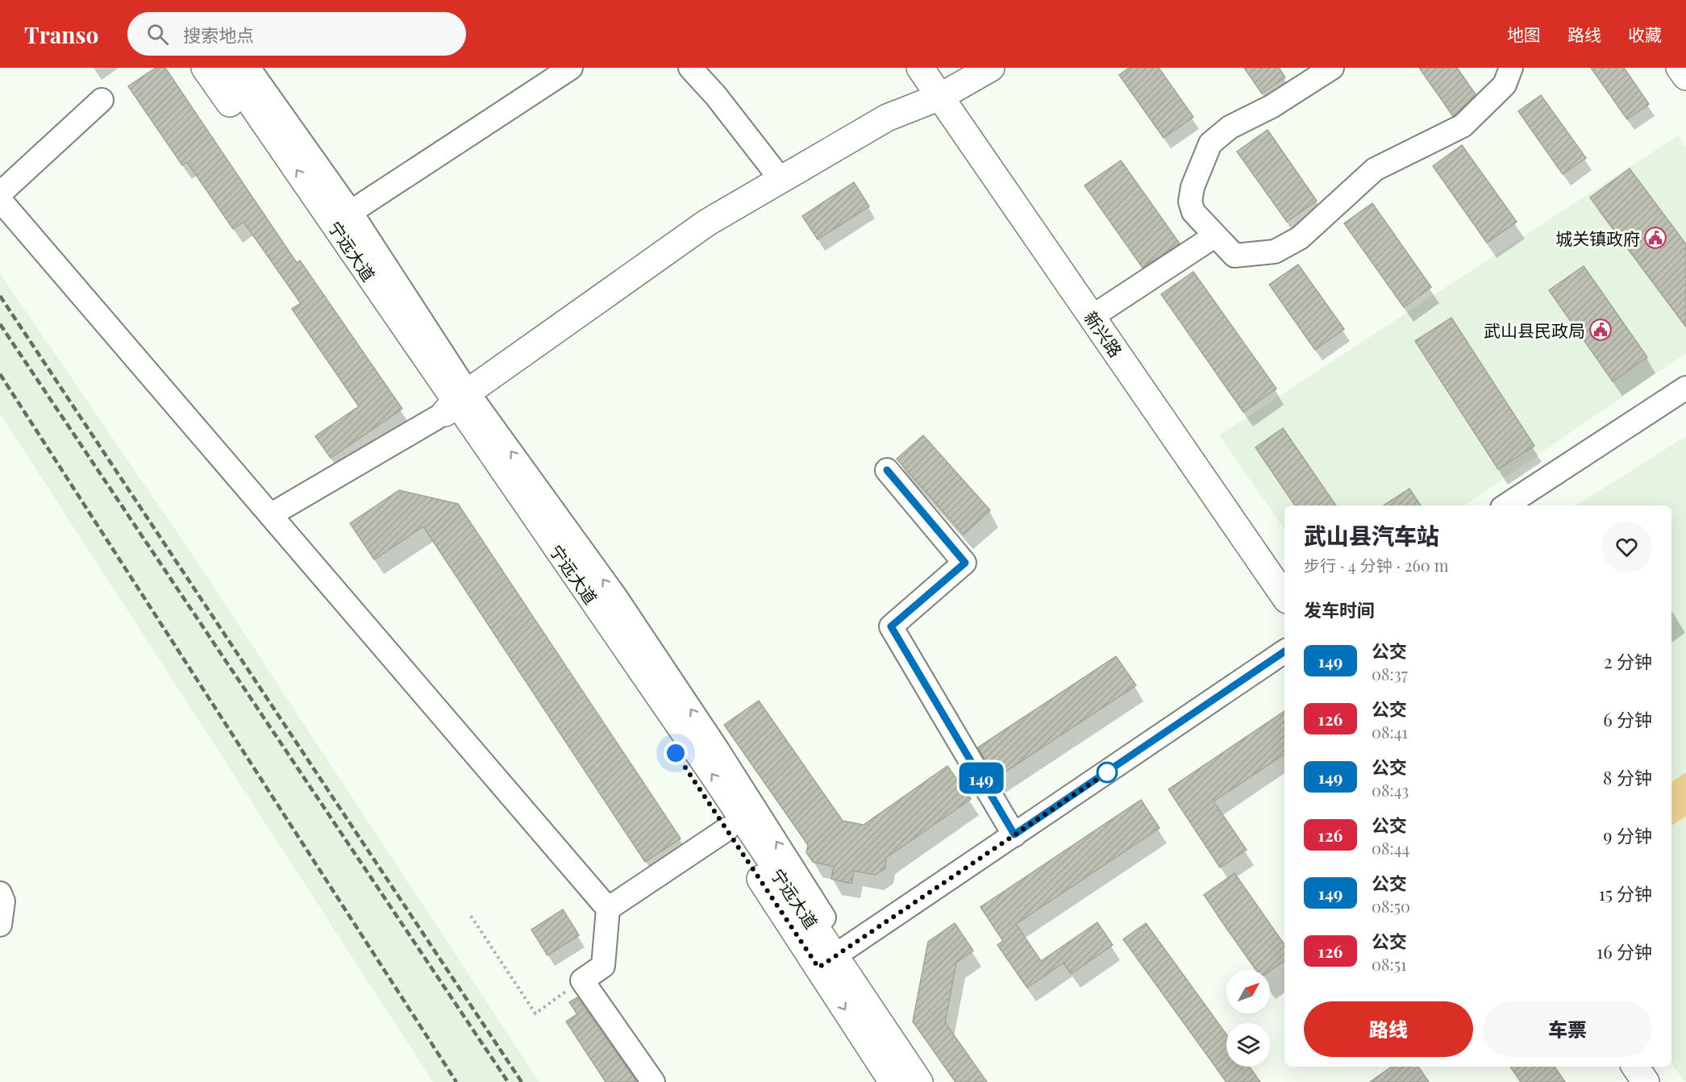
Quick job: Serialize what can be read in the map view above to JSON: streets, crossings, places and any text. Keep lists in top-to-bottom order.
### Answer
{
  "streets": {
    "main road": ["宁远大道", "新兴路"]
  },
  "places": {
    "public building": ["城关镇政府", "武山县民政局"]
  },
  "lines": ["bus line 149"],
  "north": "top right",
  "page": {
    "header": "Transo",
    "search": "搜索地点",
    "nav": ["地图", "路线", "收藏"],
    "on_map": "149",
    "heading": [
      ["武山县汽车站", "步行 · 4 分钟 · 260 m"],
      "发车时间"
    ],
    "list": [
      {
        "mark": "149",
        "name": "公交",
        "note": "08:37",
        "value": "2 分钟"
      },
      {
        "mark": "126",
        "name": "公交",
        "note": "08:41",
        "value": "6 分钟"
      },
      {
        "mark": "149",
        "name": "公交",
        "note": "08:43",
        "value": "8 分钟"
      },
      {
        "mark": "126",
        "name": "公交",
        "note": "08:44",
        "value": "9 分钟"
      },
      {
        "mark": "149",
        "name": "公交",
        "note": "08:50",
        "value": "15 分钟"
      },
      {
        "mark": "126",
        "name": "公交",
        "note": "08:51",
        "value": "16 分钟"
      }
    ],
    "buttons": ["路线", "车票"]
  }
}
